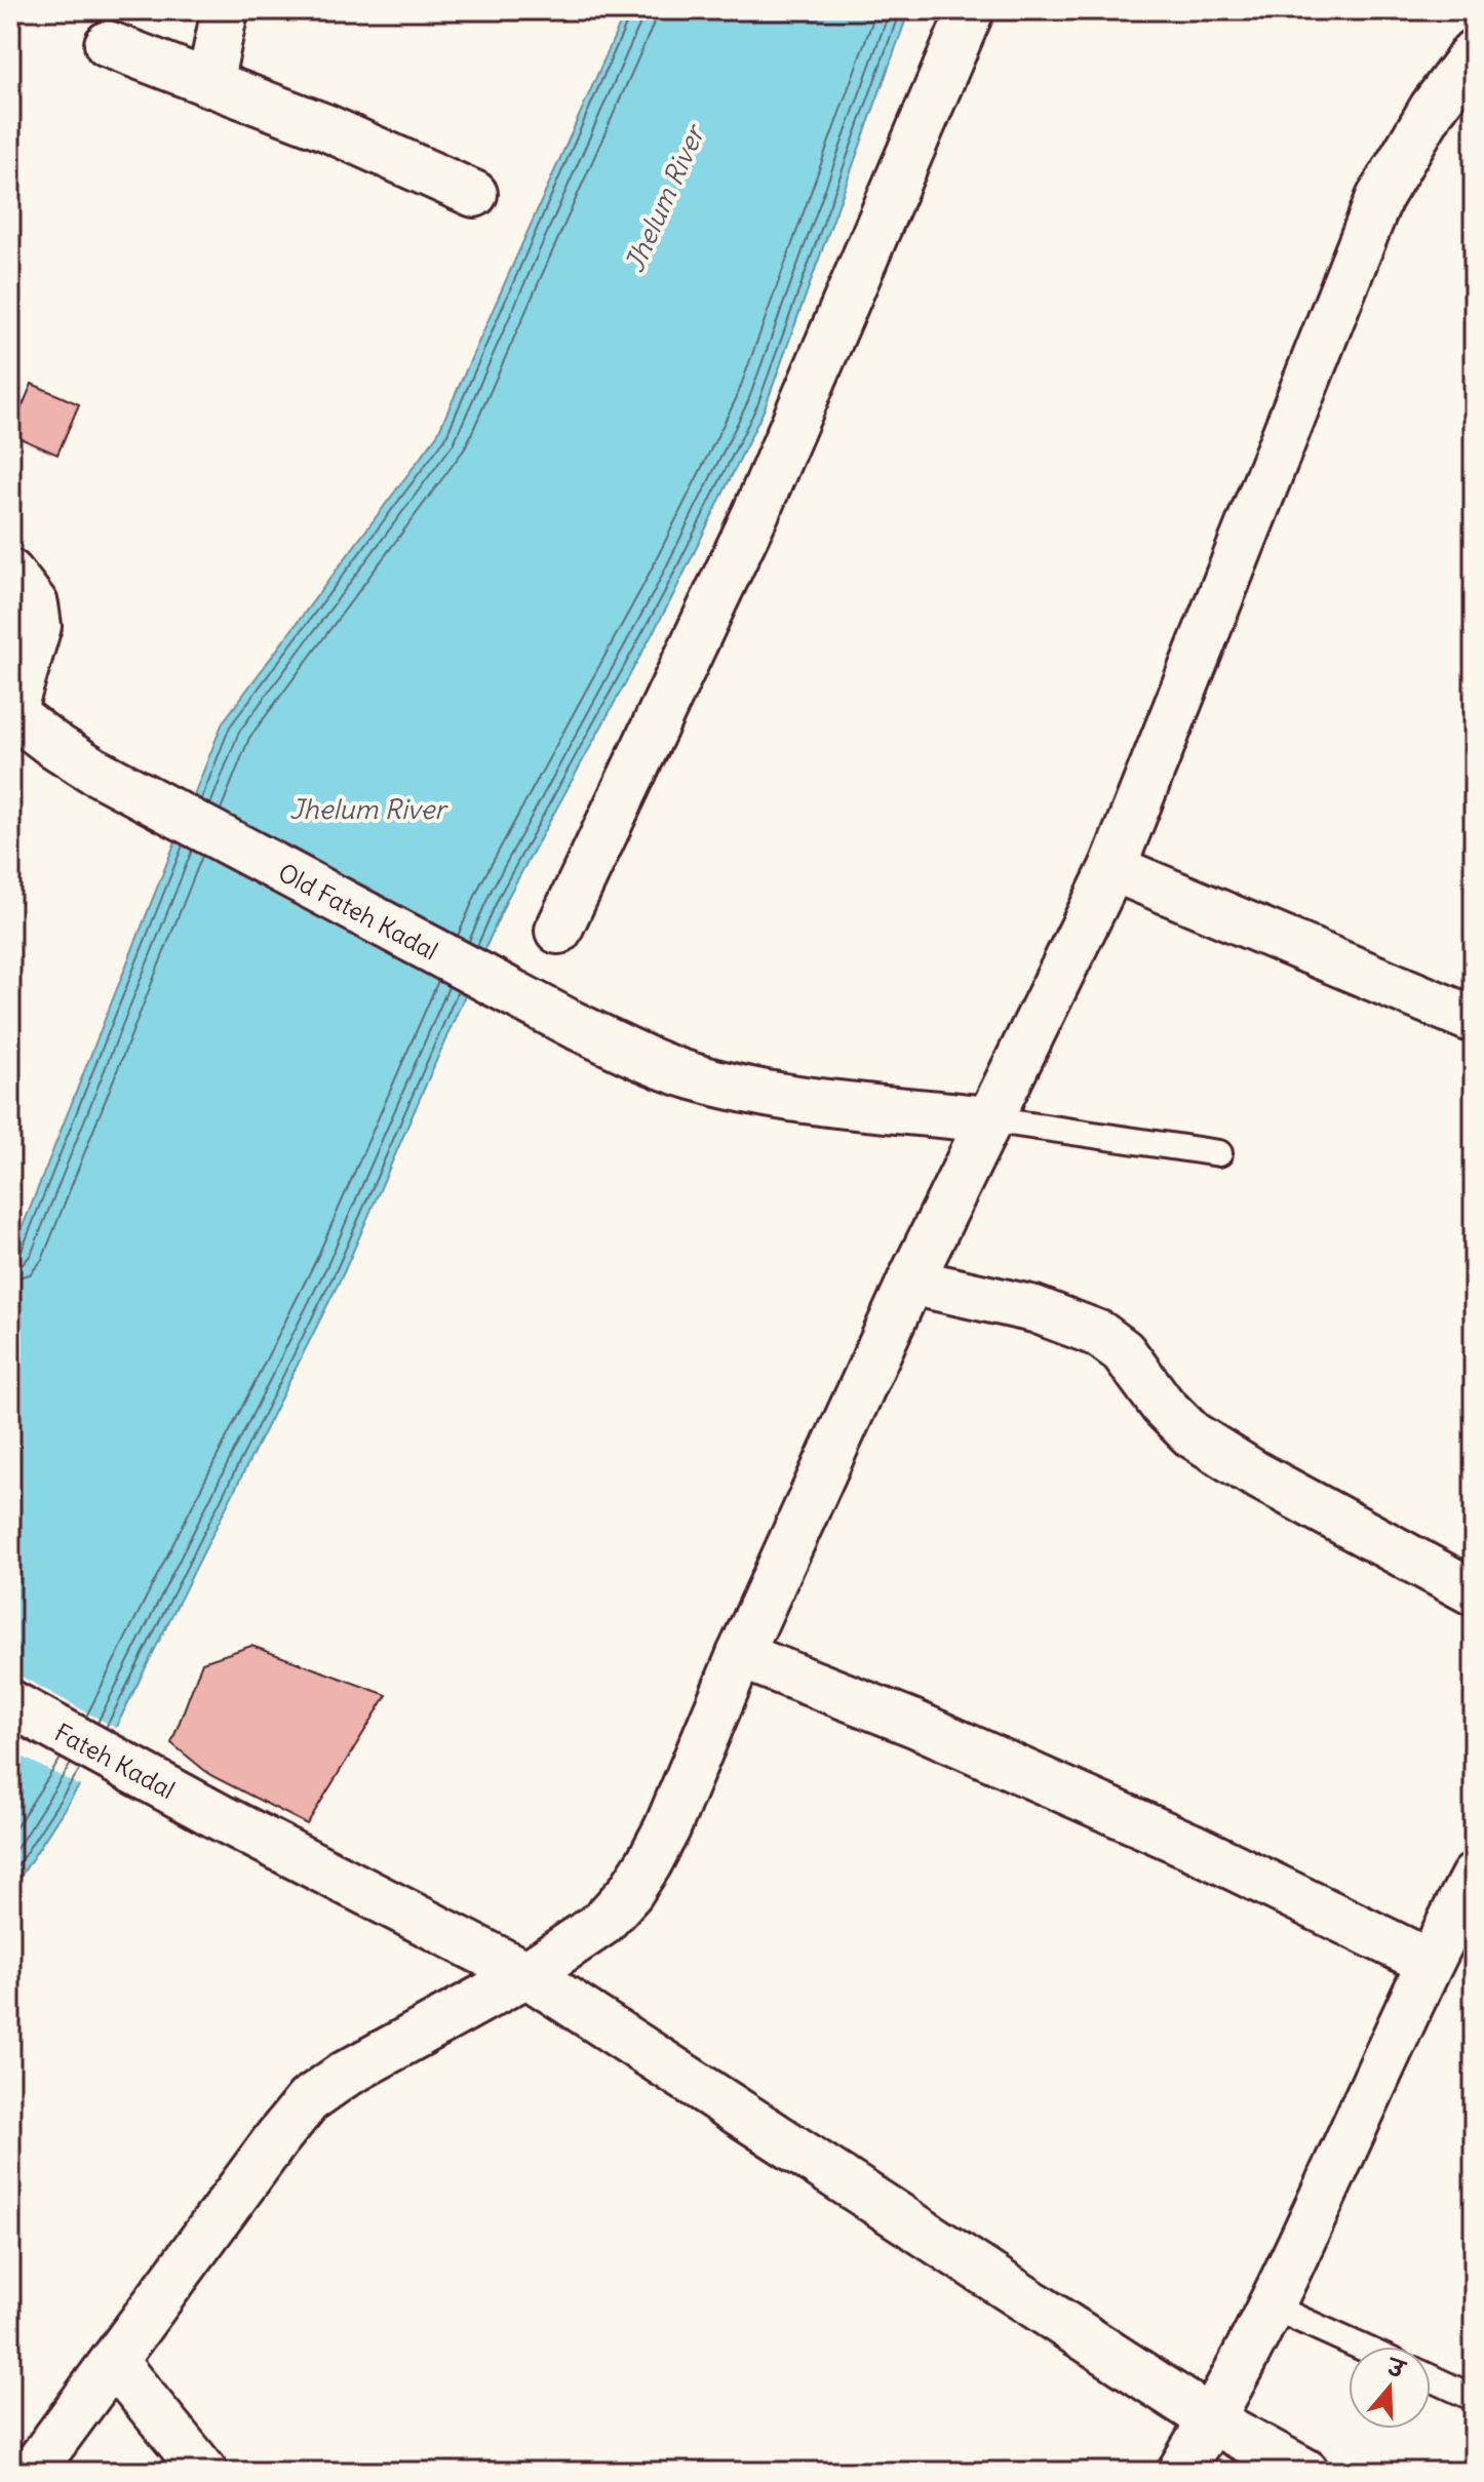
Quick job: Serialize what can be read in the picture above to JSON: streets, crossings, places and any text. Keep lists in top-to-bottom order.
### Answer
{
  "streets": {
    "street": ["Old Fateh Kadal", "Fateh Kadal"]
  },
  "water": ["Jhelum River"],
  "north": "top"
}
